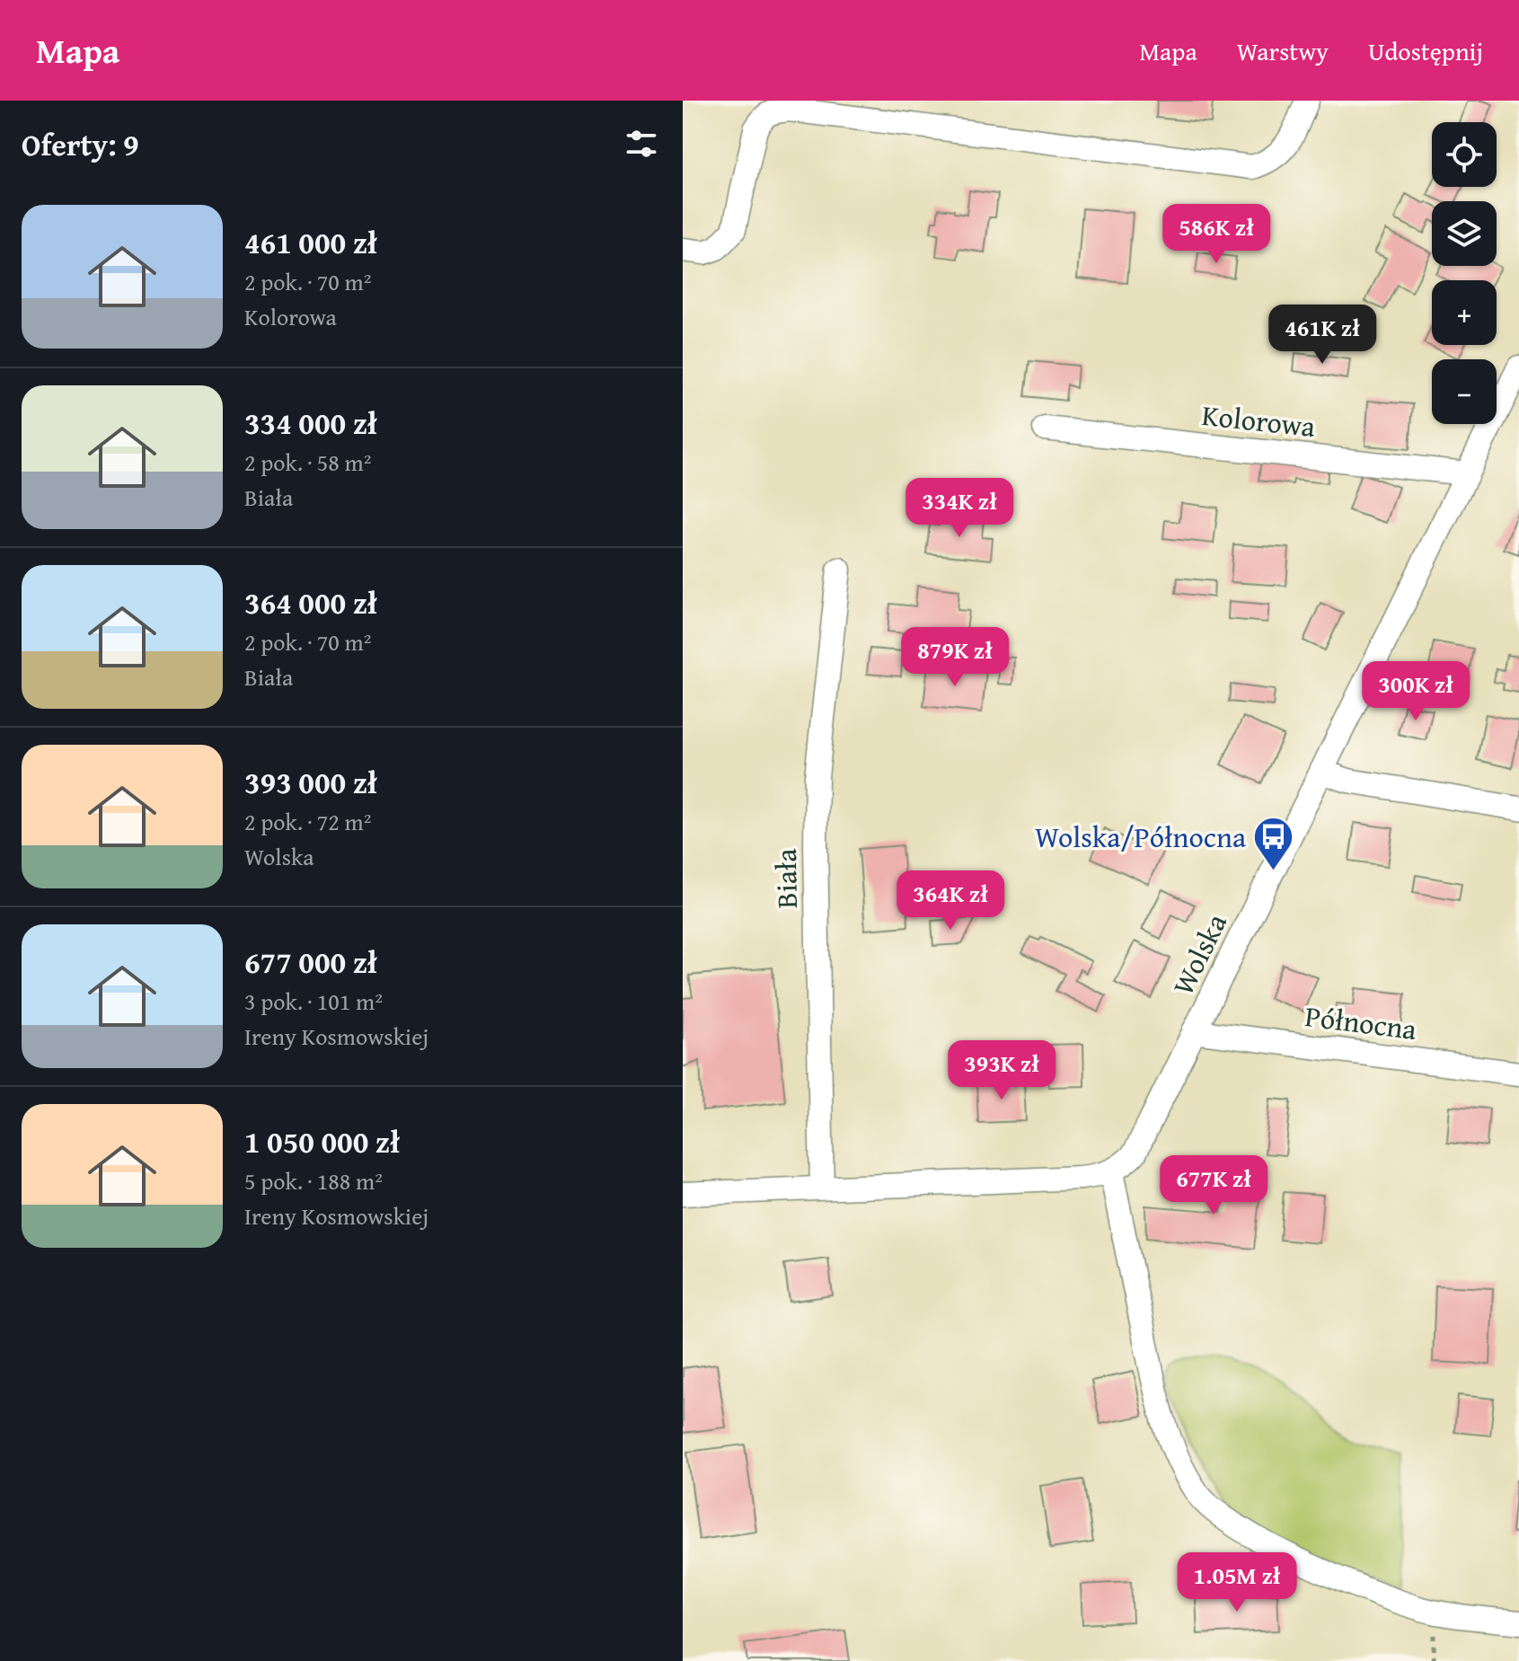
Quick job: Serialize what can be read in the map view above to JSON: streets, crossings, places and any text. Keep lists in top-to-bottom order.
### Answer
{
  "streets": {
    "street": [
      "Kolorowa",
      "Biała",
      "Wolska",
      "Północna"
    ]
  },
  "crossings": [
    ["Kolorowa", "Wolska"],
    ["Wolska", "Północna"]
  ],
  "places": {
    "bus stop": ["Wolska/Północna"]
  },
  "page": {
    "header": "Mapa",
    "nav": ["Mapa", "Warstwy", "Udostępnij"],
    "heading": "Oferty: 9",
    "map_buttons": ["+", "−"],
    "list": [
      {
        "name": "461 000 zł",
        "note": "2 pok. · 70 m² · Kolorowa"
      },
      {
        "name": "334 000 zł",
        "note": "2 pok. · 58 m² · Biała"
      },
      {
        "name": "364 000 zł",
        "note": "2 pok. · 70 m² · Biała"
      },
      {
        "name": "393 000 zł",
        "note": "2 pok. · 72 m² · Wolska"
      },
      {
        "name": "677 000 zł",
        "note": "3 pok. · 101 m² · Ireny Kosmowskiej"
      },
      {
        "name": "1 050 000 zł",
        "note": "5 pok. · 188 m² · Ireny Kosmowskiej"
      }
    ],
    "price": [
      "586K zł",
      "461K zł",
      "334K zł",
      "879K zł",
      "300K zł",
      "364K zł",
      "393K zł",
      "677K zł",
      "1.05M zł"
    ]
  }
}
